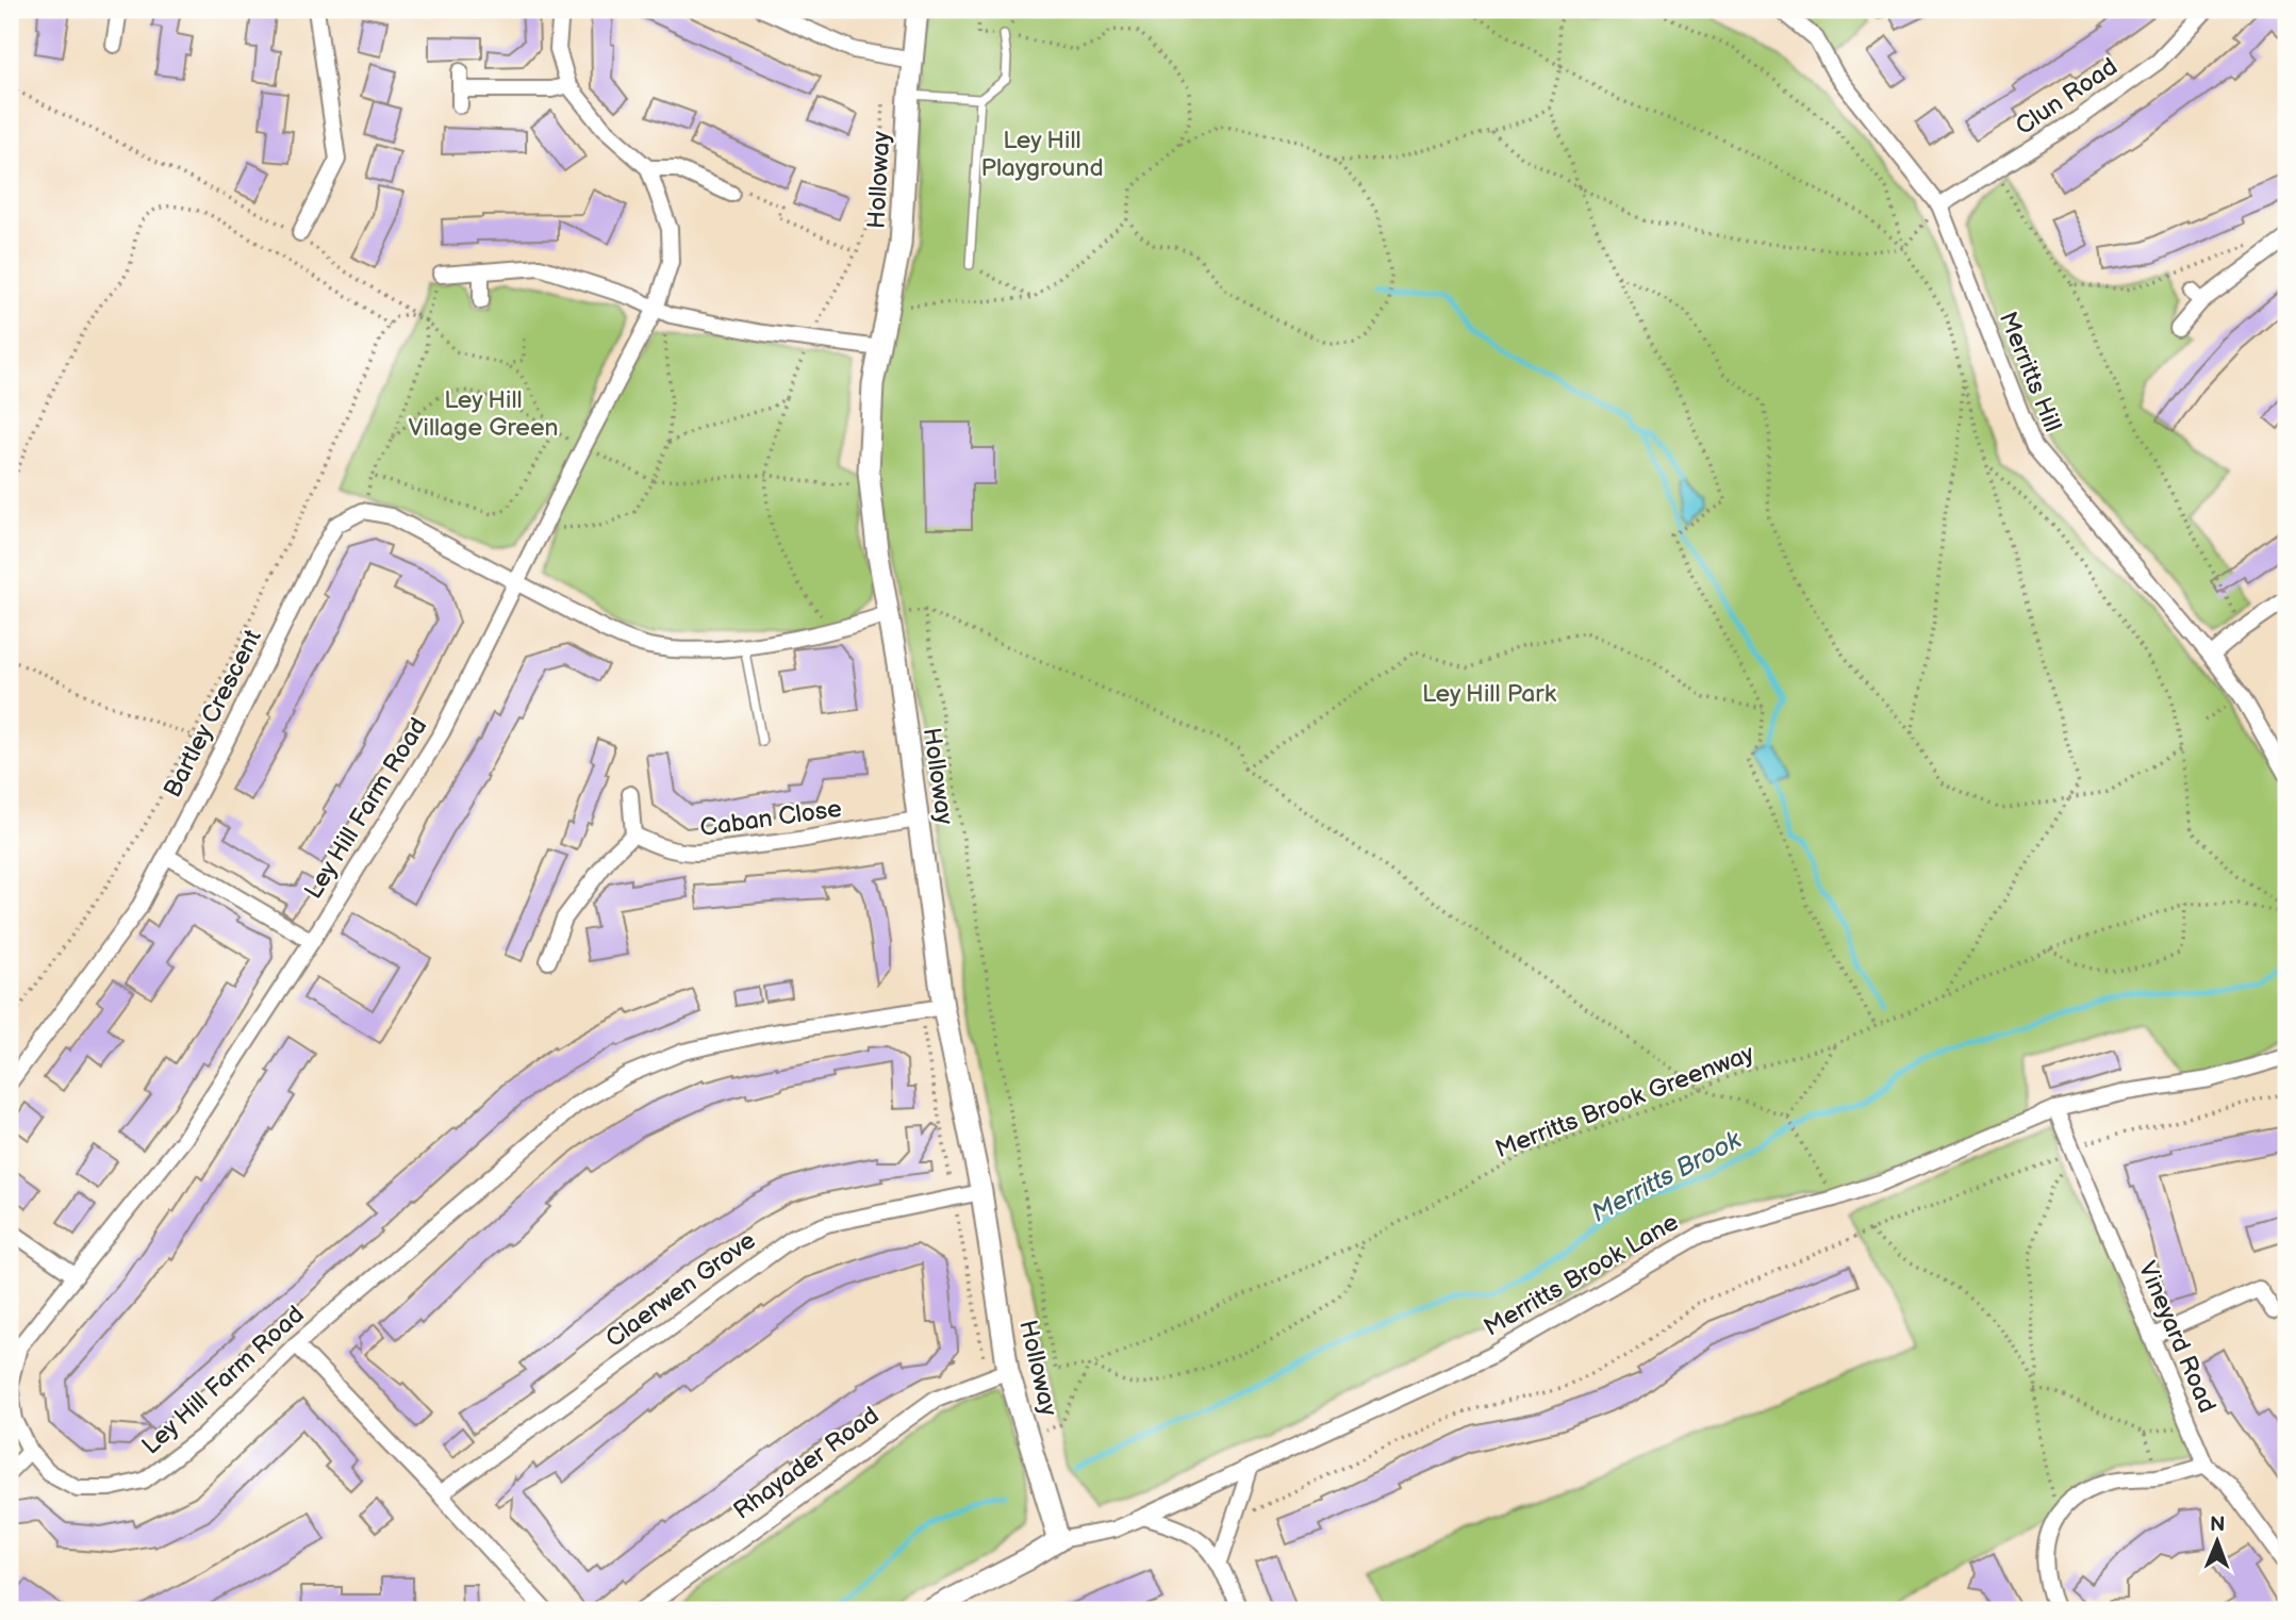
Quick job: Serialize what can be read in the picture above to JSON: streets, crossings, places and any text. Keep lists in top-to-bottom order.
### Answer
{
  "streets": {
    "street": [
      "Clun Road",
      "Holloway",
      "Merritts Hill",
      "Bartley Crescent",
      "Ley Hill Farm Road",
      "Caban Close",
      "Merritts Brook Lane",
      "Claerwen Grove",
      "Vineyard Road",
      "Rhayader Road"
    ],
    "path": ["Merritts Brook Greenway"]
  },
  "crossings": [
    ["Clun Road", "Merritts Hill"],
    ["Holloway", "Bartley Crescent"],
    ["Holloway", "Ley Hill Farm Road"],
    ["Holloway", "Caban Close"],
    ["Holloway", "Merritts Brook Lane"],
    ["Holloway", "Claerwen Grove"],
    ["Holloway", "Rhayader Road"],
    ["Bartley Crescent", "Ley Hill Farm Road"],
    ["Merritts Brook Lane", "Vineyard Road"]
  ],
  "water": ["Merritts Brook"],
  "parks": ["Ley Hill Playground", "Ley Hill Village Green", "Ley Hill Park"],
  "north": "top"
}
